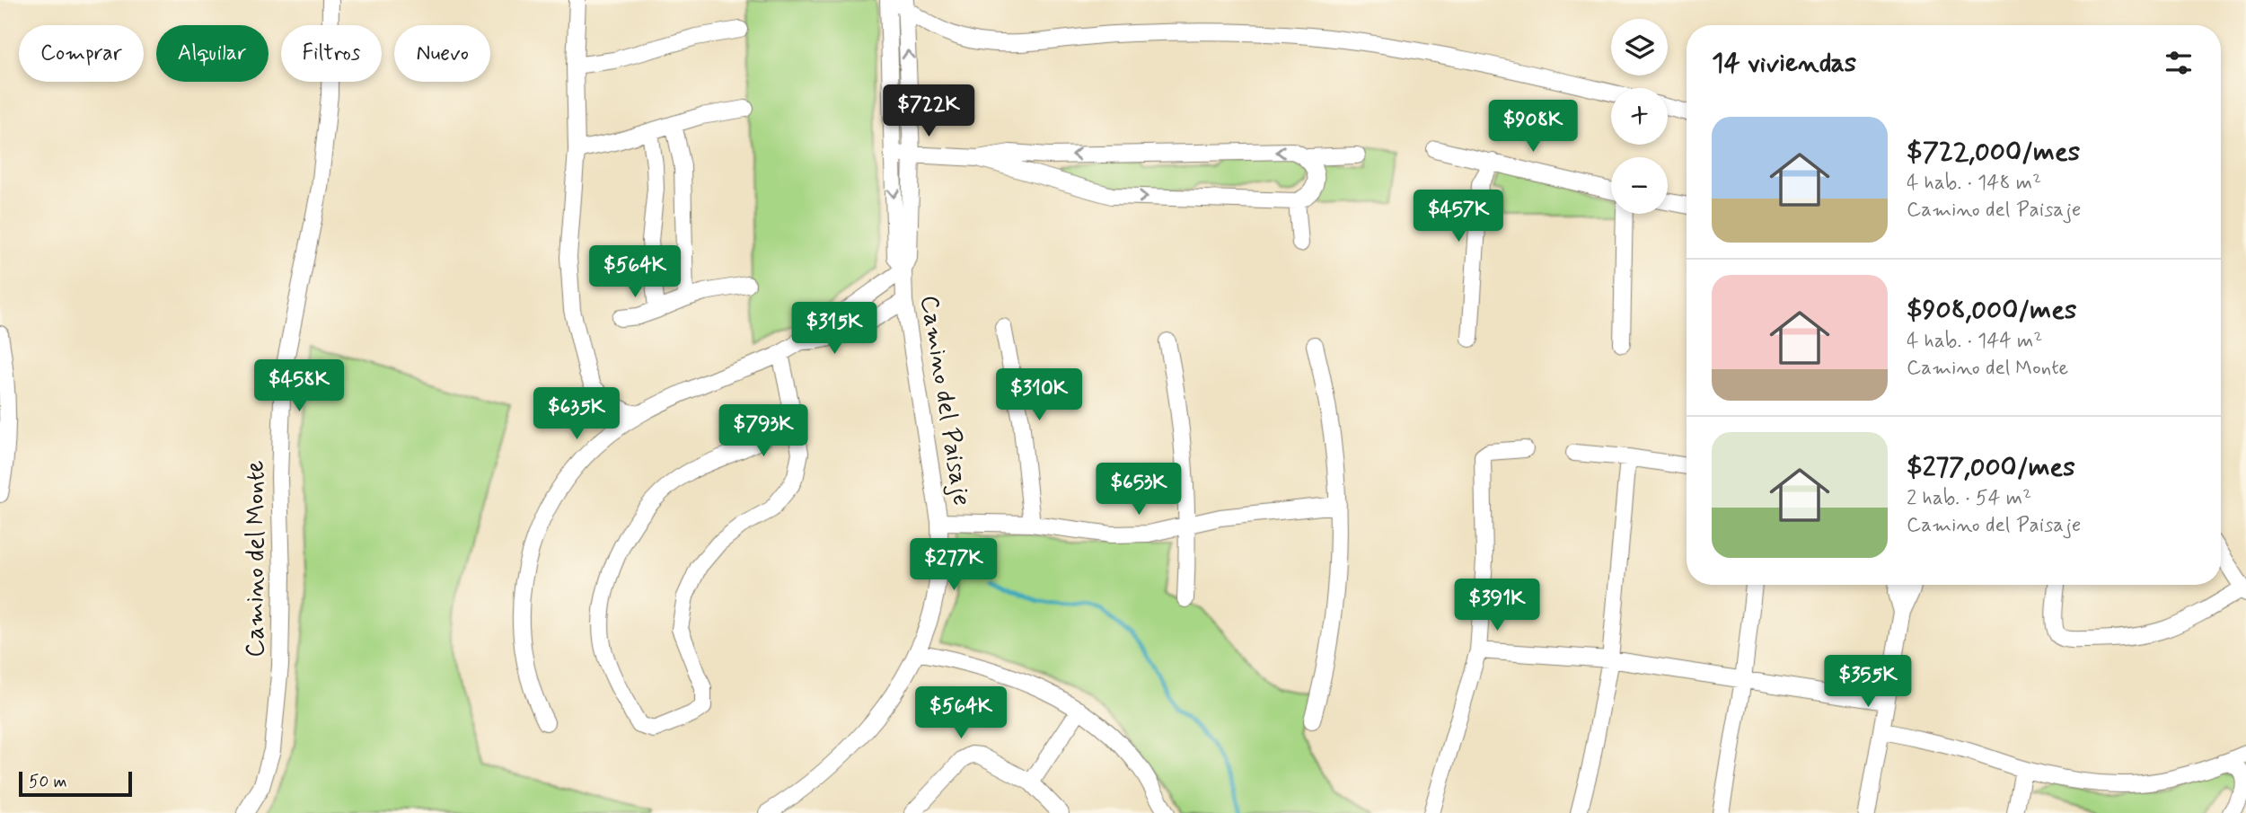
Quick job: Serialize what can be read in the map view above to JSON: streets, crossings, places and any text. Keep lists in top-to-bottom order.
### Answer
{
  "streets": {
    "street": ["Camino del Paisaje", "Camino del Monte"]
  },
  "scale_bar": "50 m",
  "page": {
    "map_buttons": ["+", "−"],
    "chip": [
      "Comprar",
      "Alquilar",
      "Filtros",
      "Nuevo"
    ],
    "heading": "14 viviendas",
    "price": [
      "$722K",
      "$908K",
      "$457K",
      "$564K",
      "$315K",
      "$458K",
      "$310K",
      "$635K",
      "$793K",
      "$653K",
      "$277K",
      "$391K",
      "$355K",
      "$564K"
    ],
    "list": [
      {
        "name": "$722,000/mes",
        "note": "4 hab. · 148 m² · Camino del Paisaje"
      },
      {
        "name": "$908,000/mes",
        "note": "4 hab. · 144 m² · Camino del Monte"
      },
      {
        "name": "$277,000/mes",
        "note": "2 hab. · 54 m² · Camino del Paisaje"
      }
    ],
    "scale": "50 m"
  }
}
